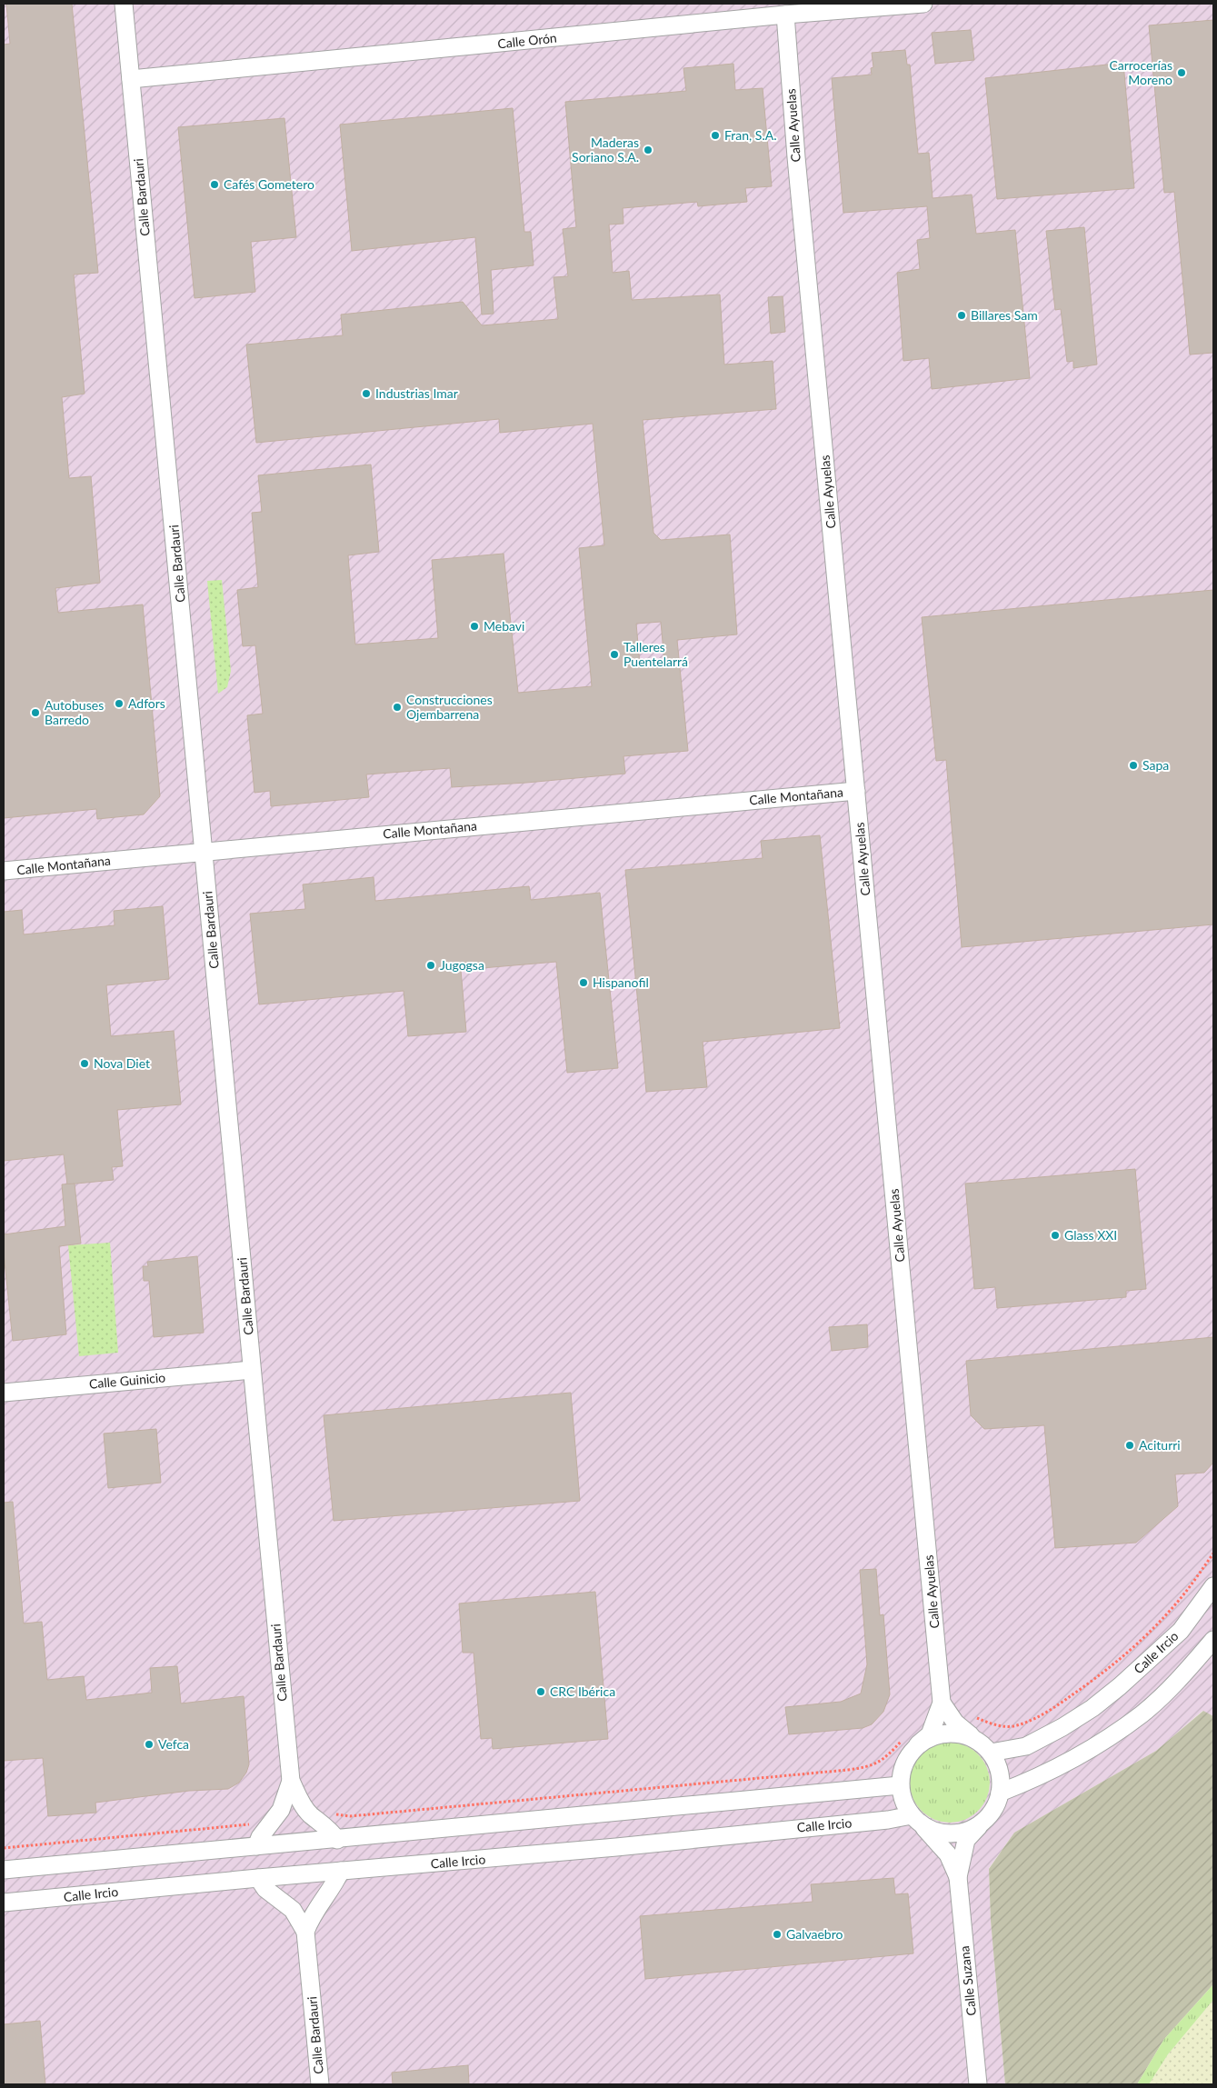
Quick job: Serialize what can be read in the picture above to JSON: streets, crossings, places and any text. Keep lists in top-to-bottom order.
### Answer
{
  "streets": {
    "street": [
      "Calle Orón",
      "Calle Ayuelas",
      "Calle Bardauri",
      "Calle Montañana",
      "Calle Guinicio",
      "Calle Ircio",
      "Calle Suzana"
    ]
  },
  "crossings": [
    ["Calle Orón", "Calle Ayuelas"],
    ["Calle Orón", "Calle Bardauri"],
    ["Calle Ayuelas", "Calle Montañana"],
    ["Calle Ayuelas", "Calle Ircio"],
    ["Calle Ayuelas", "Calle Suzana"],
    ["Calle Bardauri", "Calle Montañana"],
    ["Calle Bardauri", "Calle Guinicio"],
    ["Calle Bardauri", "Calle Ircio"],
    ["Calle Ircio", "Calle Suzana"]
  ],
  "places": [
    "Carrocerías Moreno",
    "Fran, S.A.",
    "Maderas Soriano S.A.",
    "Cafés Gometero",
    "Billares Sam",
    "Industrias Imar",
    "Mebavi",
    "Talleres Puentelarrá",
    "Adfors",
    "Construcciones Ojembarrena",
    "Autobuses Barredo",
    "Sapa",
    "Jugogsa",
    "Hispanofil",
    "Nova Diet",
    "Glass XXI",
    "Aciturri",
    "CRC Ibérica",
    "Vefca",
    "Galvaebro"
  ]
}
